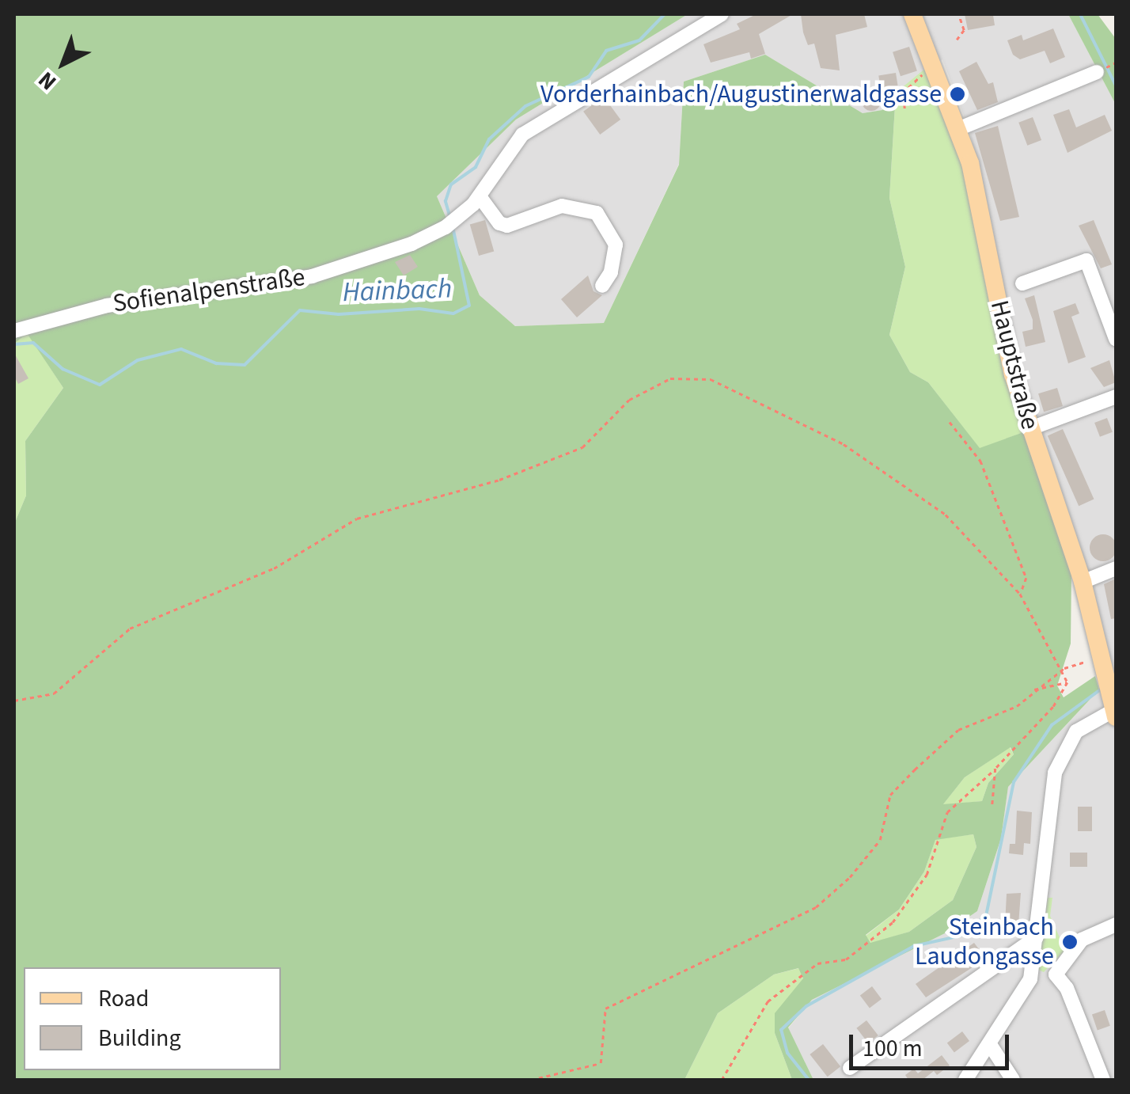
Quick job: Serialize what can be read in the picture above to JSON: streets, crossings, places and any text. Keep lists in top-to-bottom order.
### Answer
{
  "streets": {
    "main road": ["Hauptstraße"],
    "street": ["Sofienalpenstraße"]
  },
  "water": ["Hainbach"],
  "places": ["Vorderhainbach/Augustinerwaldgasse", "Steinbach Laudongasse"],
  "legend": ["Road", "Building"],
  "scale_bar": "100 m",
  "north": "bottom left"
}
